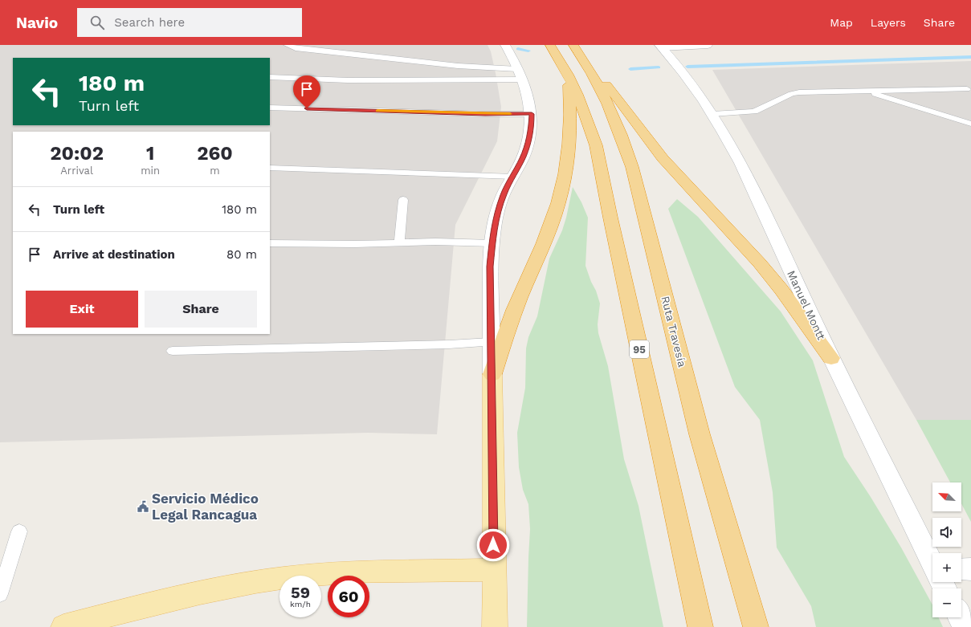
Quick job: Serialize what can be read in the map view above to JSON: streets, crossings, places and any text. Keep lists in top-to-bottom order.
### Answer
{
  "streets": {
    "highway": ["Ruta Travesía", "95"],
    "street": ["Manuel Montt"]
  },
  "places": {
    "public building": ["Servicio Médico Legal Rancagua"]
  },
  "north": "top left",
  "page": {
    "header": "Navio",
    "search": "Search here",
    "nav": ["Map", "Layers", "Share"],
    "turn": ["180 m", "Turn left"],
    "eta": [
      "20:02",
      "Arrival",
      "1",
      "min",
      "260",
      "m"
    ],
    "list": [
      {
        "name": "Turn left",
        "value": "180 m"
      },
      {
        "name": "Arrive at destination",
        "value": "80 m"
      }
    ],
    "buttons": ["Exit", "Share"],
    "map_buttons": ["+", "−"],
    "speed": "59 km/h",
    "limit": "60"
  }
}
